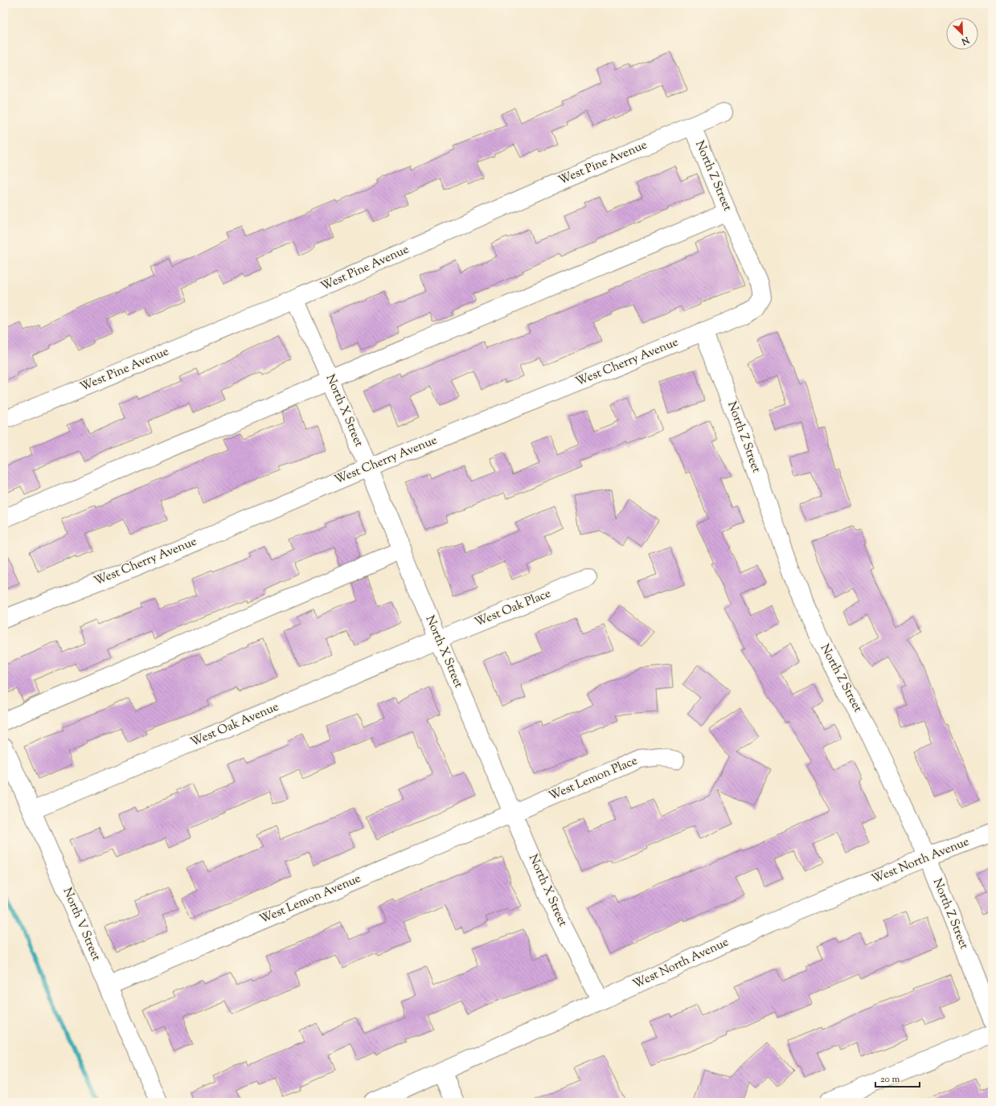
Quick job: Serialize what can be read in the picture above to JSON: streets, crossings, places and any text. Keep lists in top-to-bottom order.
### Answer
{
  "streets": {
    "street": [
      "West Pine Avenue",
      "North Z Street",
      "West Cherry Avenue",
      "North X Street",
      "West Oak Place",
      "West Oak Avenue",
      "West Lemon Place",
      "West North Avenue",
      "West Lemon Avenue",
      "North V Street"
    ]
  },
  "crossings": [
    ["West Pine Avenue", "North Z Street"],
    ["West Pine Avenue", "North X Street"],
    ["North Z Street", "West Cherry Avenue"],
    ["North Z Street", "West North Avenue"],
    ["West Cherry Avenue", "North X Street"],
    ["North X Street", "West Oak Place"],
    ["North X Street", "West Oak Avenue"],
    ["North X Street", "West Lemon Place"],
    ["North X Street", "West North Avenue"],
    ["North X Street", "West Lemon Avenue"],
    ["West Oak Place", "West Oak Avenue"],
    ["West Oak Avenue", "North V Street"],
    ["West Lemon Place", "West Lemon Avenue"],
    ["West Lemon Avenue", "North V Street"]
  ],
  "scale_bar": "20 m",
  "north": "bottom right"
}
